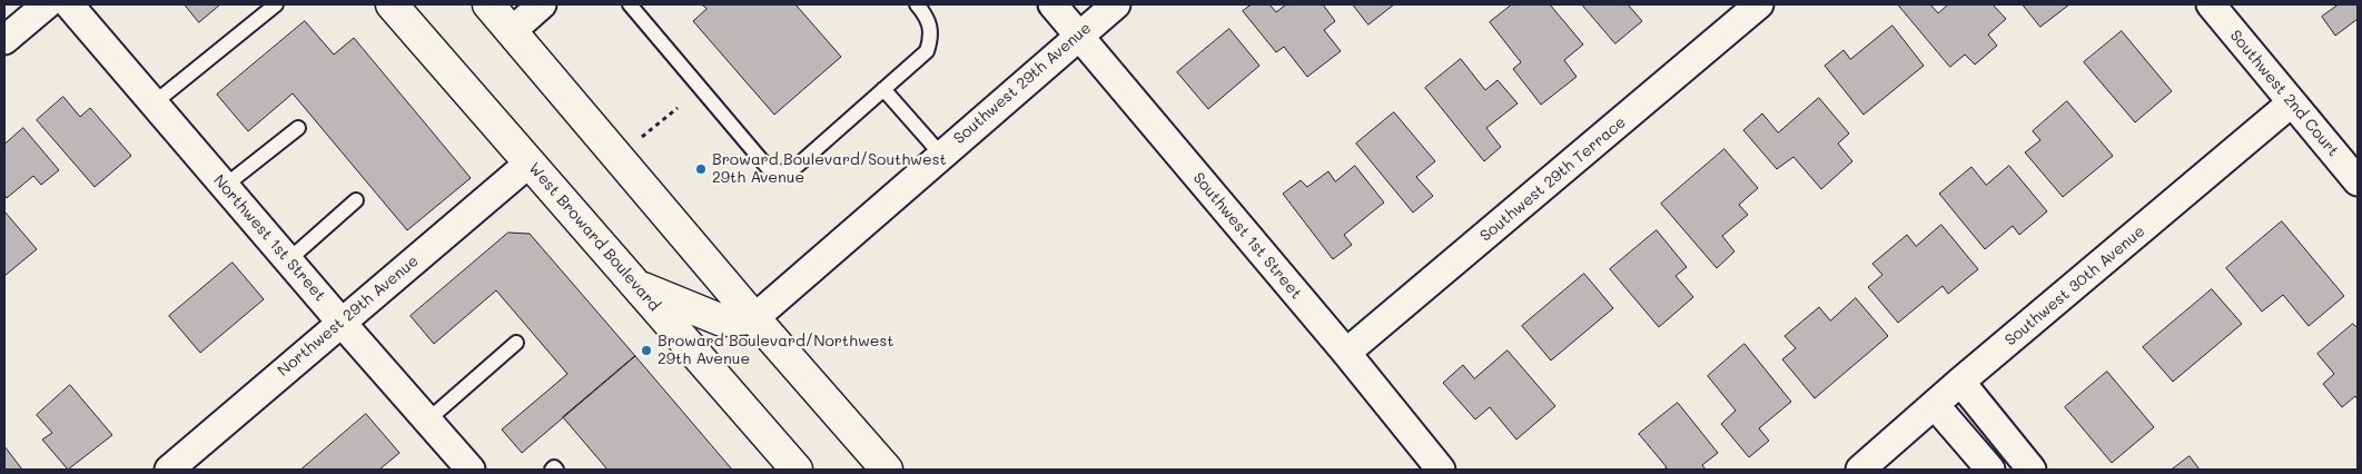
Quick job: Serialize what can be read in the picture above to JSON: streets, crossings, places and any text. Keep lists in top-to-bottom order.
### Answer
{
  "streets": {
    "main road": ["West Broward Boulevard"],
    "street": [
      "Southwest 29th Avenue",
      "Southwest 2nd Court",
      "Southwest 29th Terrace",
      "Southwest 1st Street",
      "Northwest 1st Street",
      "Southwest 30th Avenue",
      "Northwest 29th Avenue"
    ]
  },
  "crossings": [
    ["Southwest 29th Avenue", "Southwest 1st Street"],
    ["Southwest 2nd Court", "Southwest 30th Avenue"],
    ["Southwest 29th Terrace", "Southwest 1st Street"],
    ["West Broward Boulevard", "Northwest 29th Avenue"],
    ["Northwest 1st Street", "Northwest 29th Avenue"]
  ],
  "places": ["Broward Boulevard/Southwest 29th Avenue", "Broward Boulevard/Northwest 29th Avenue"]
}
